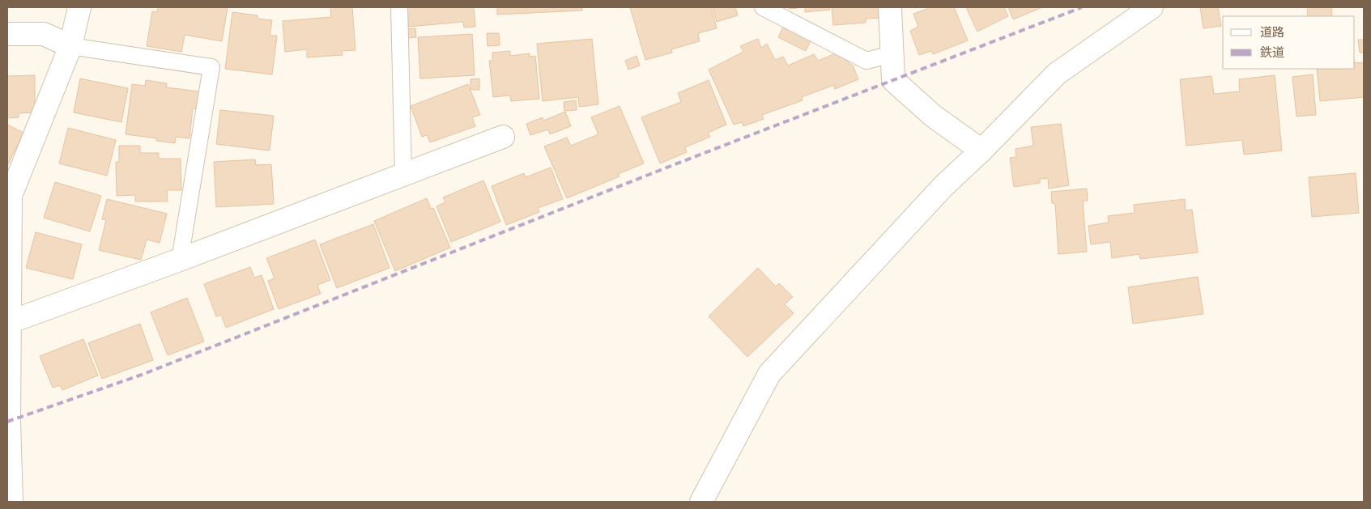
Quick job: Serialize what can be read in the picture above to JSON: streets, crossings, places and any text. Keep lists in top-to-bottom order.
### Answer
{
  "legend": ["道路", "鉄道"]
}
